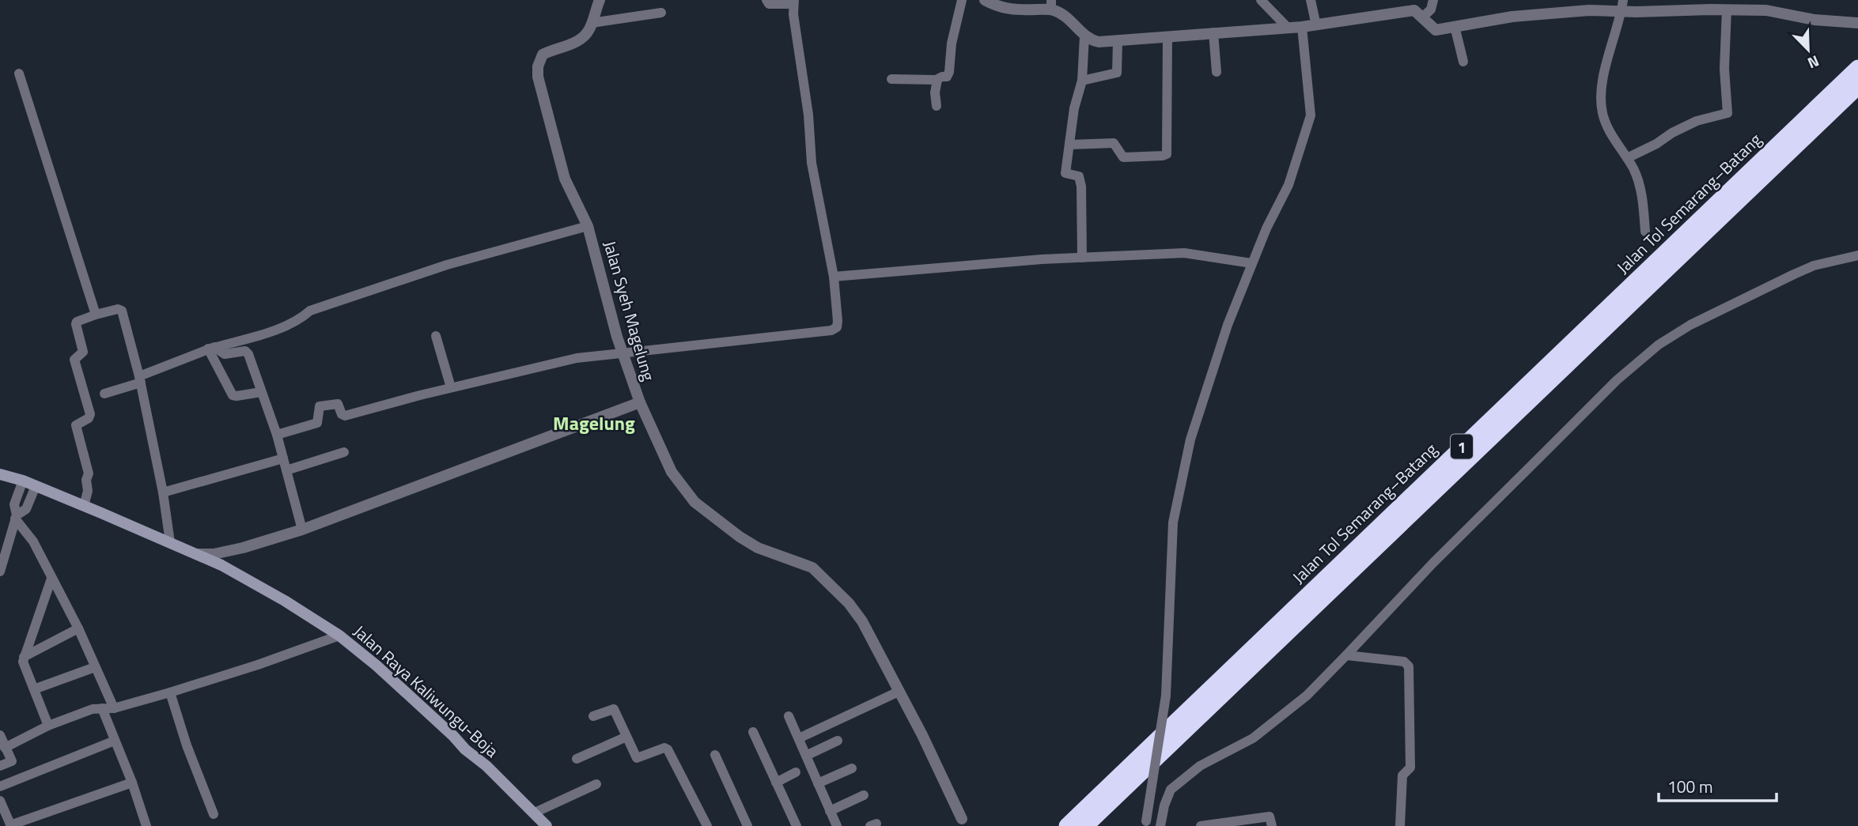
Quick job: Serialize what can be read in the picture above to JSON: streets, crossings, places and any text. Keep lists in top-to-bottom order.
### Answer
{
  "streets": {
    "highway": ["Jalan Tol Semarang–Batang", "1"],
    "main road": ["Jalan Raya Kaliwungu-Boja"],
    "street": ["Jalan Syeh Magelung"]
  },
  "crossings": [
    ["Jalan Syeh Magelung", "Jalan Raya Kaliwungu-Boja"]
  ],
  "districts": ["Magelung"],
  "scale_bar": "100 m",
  "north": "bottom right"
}
